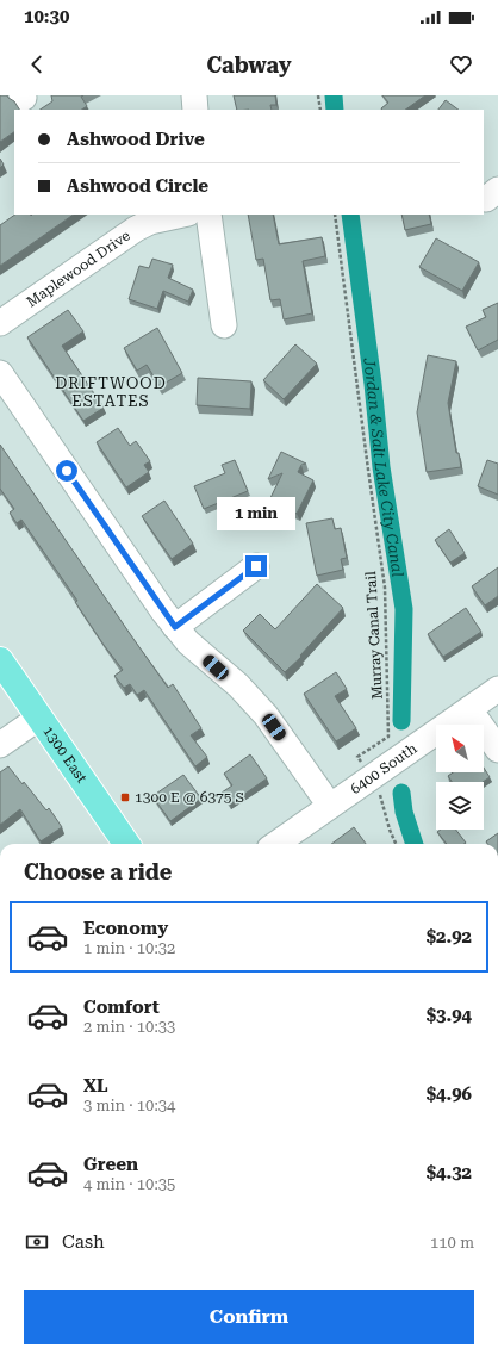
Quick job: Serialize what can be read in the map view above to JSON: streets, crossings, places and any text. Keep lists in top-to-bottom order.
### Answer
{
  "streets": {
    "main road": ["1300 East"],
    "street": ["Maplewood Drive", "6400 South"],
    "path": ["Murray Canal Trail"]
  },
  "districts": ["DRIFTWOOD ESTATES"],
  "water": ["Jordan & Salt Lake City Canal"],
  "places": {
    "transit": ["1300 E @ 6375 S"]
  },
  "north": "top left",
  "page": {
    "status": "10:30",
    "header": "Cabway",
    "banner": ["Ashwood Drive", "Ashwood Circle"],
    "bubble": "1 min",
    "heading": "Choose a ride",
    "list": [
      {
        "name": "Economy",
        "note": "1 min · 10:32",
        "value": "$2.92"
      },
      {
        "name": "Comfort",
        "note": "2 min · 10:33",
        "value": "$3.94"
      },
      {
        "name": "XL",
        "note": "3 min · 10:34",
        "value": "$4.96"
      },
      {
        "name": "Green",
        "note": "4 min · 10:35",
        "value": "$4.32"
      }
    ],
    "pay": ["Cash", "110 m"],
    "buttons": "Confirm"
  }
}
